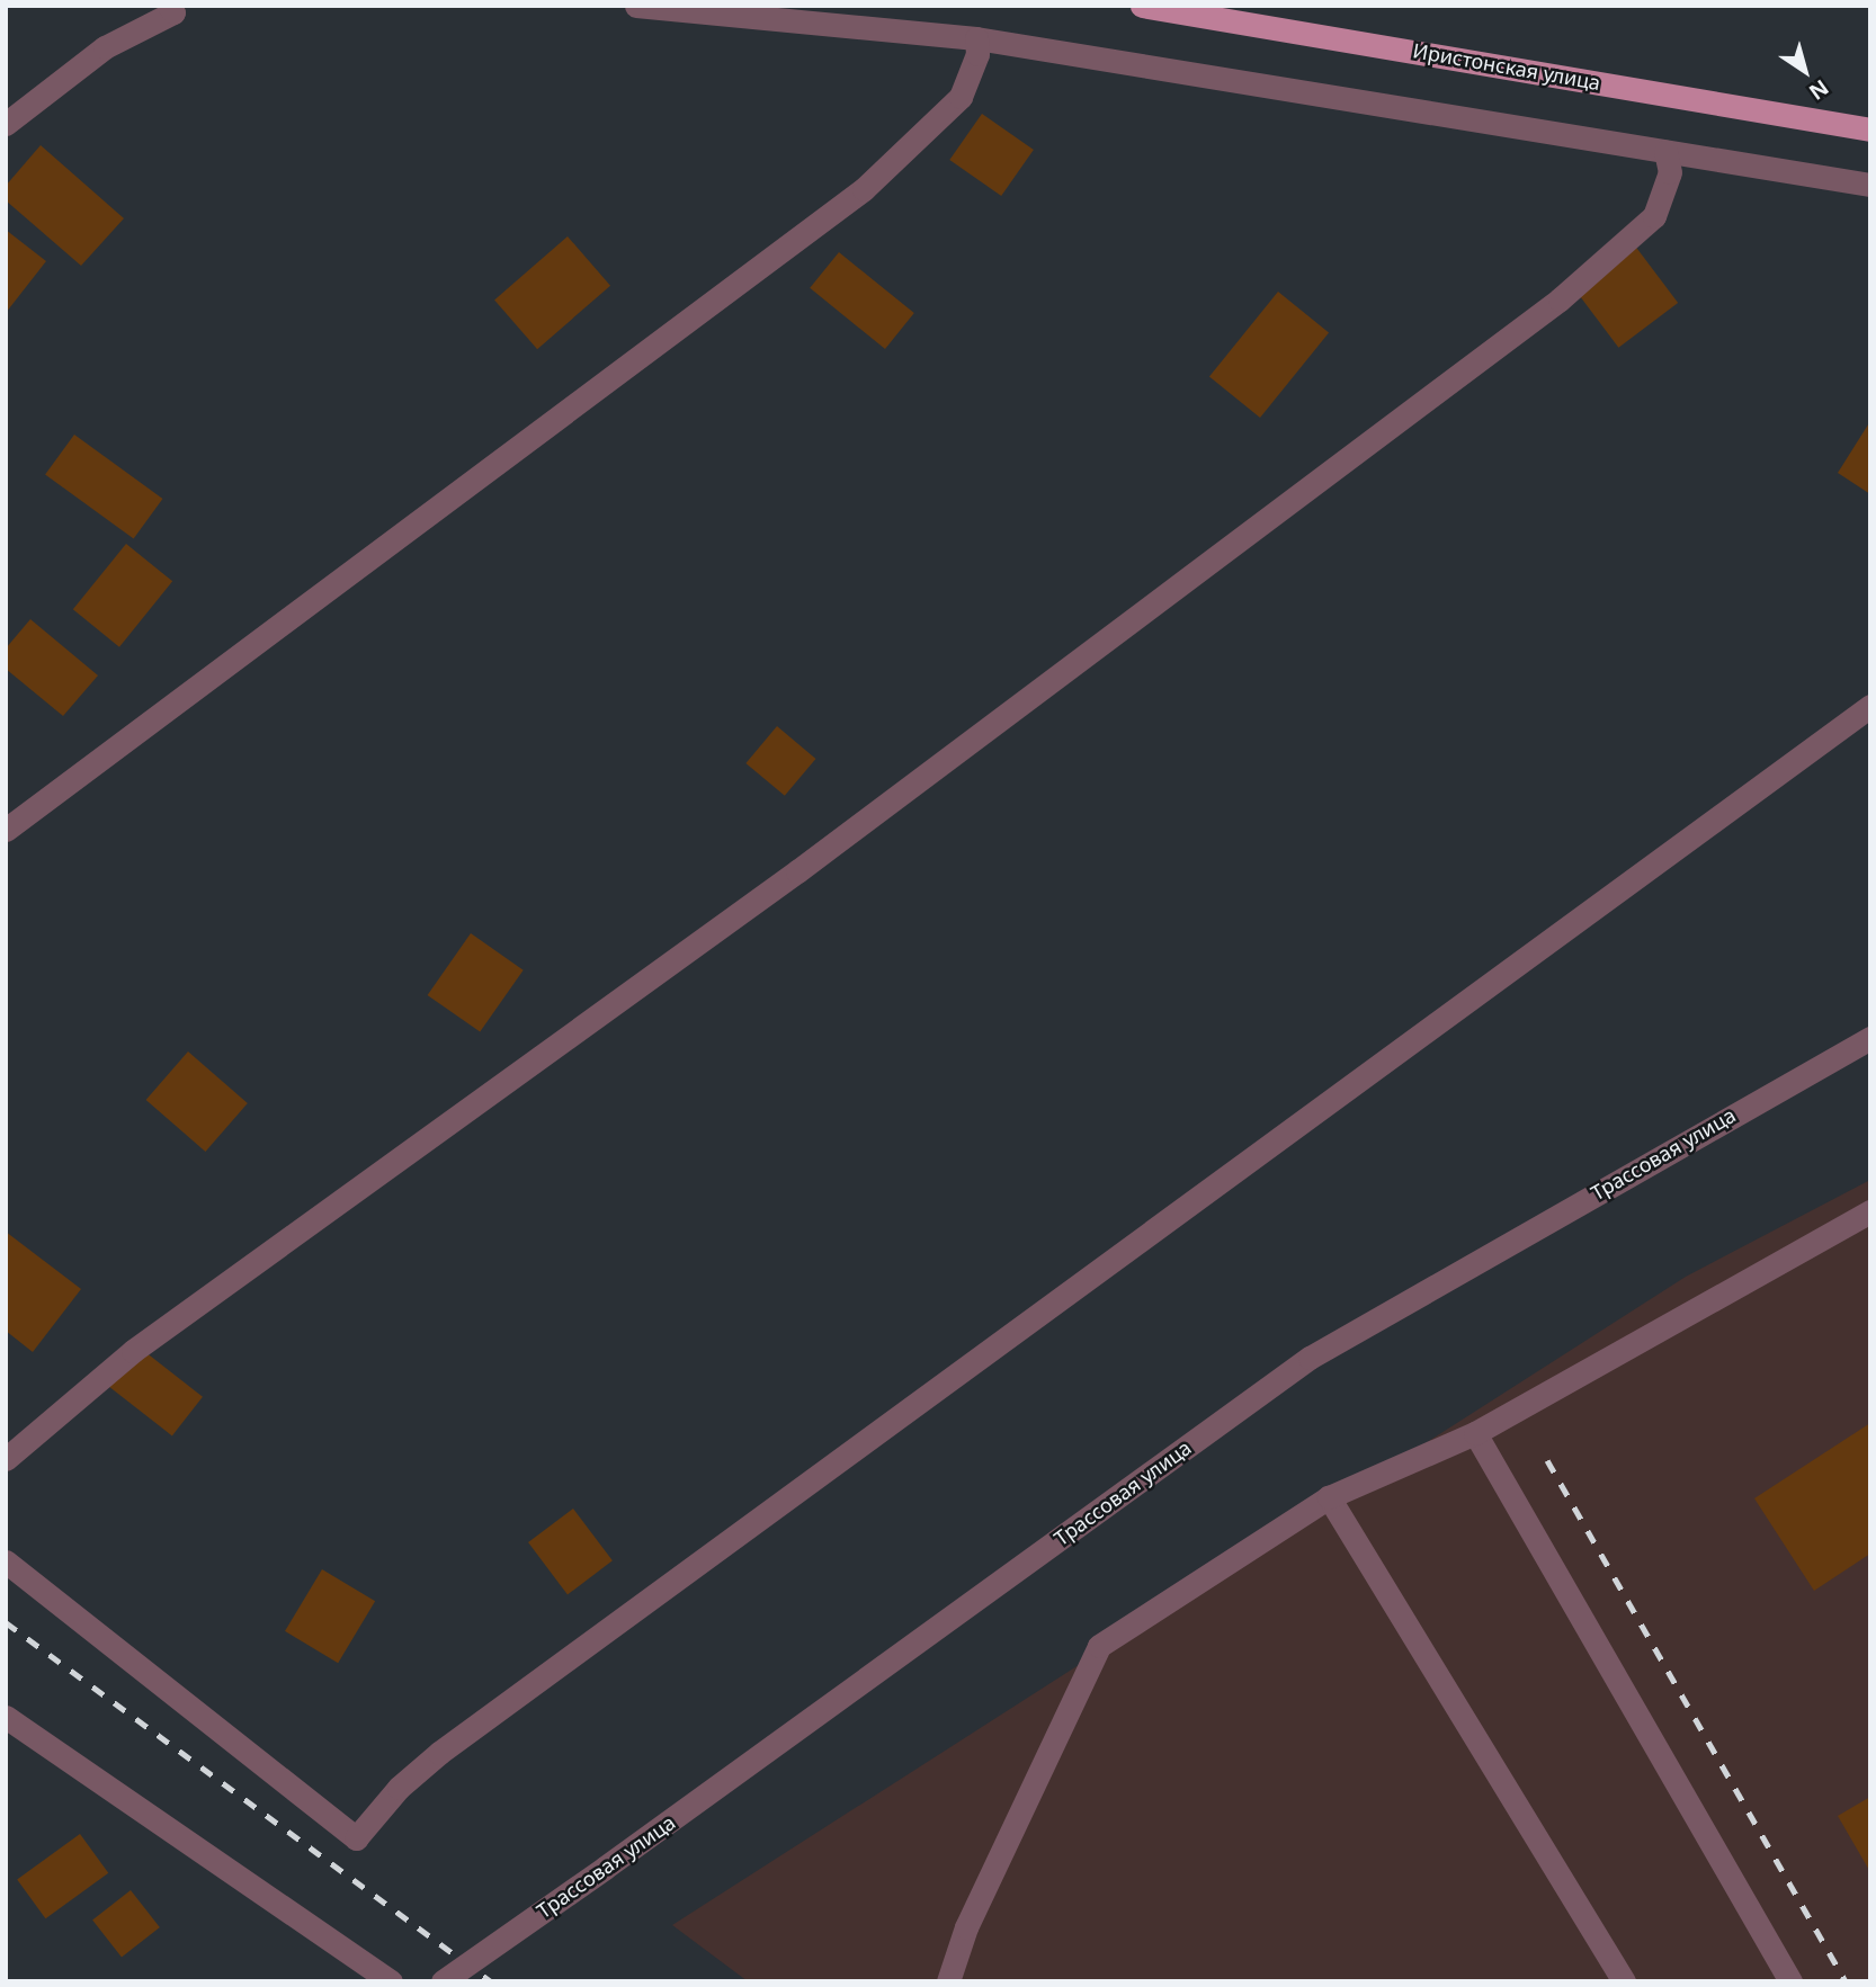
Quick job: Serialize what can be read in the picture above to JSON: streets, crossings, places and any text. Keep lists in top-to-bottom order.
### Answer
{
  "streets": {
    "main road": ["Иристонская улица"],
    "street": ["Трассовая улица"]
  },
  "north": "bottom right"
}
